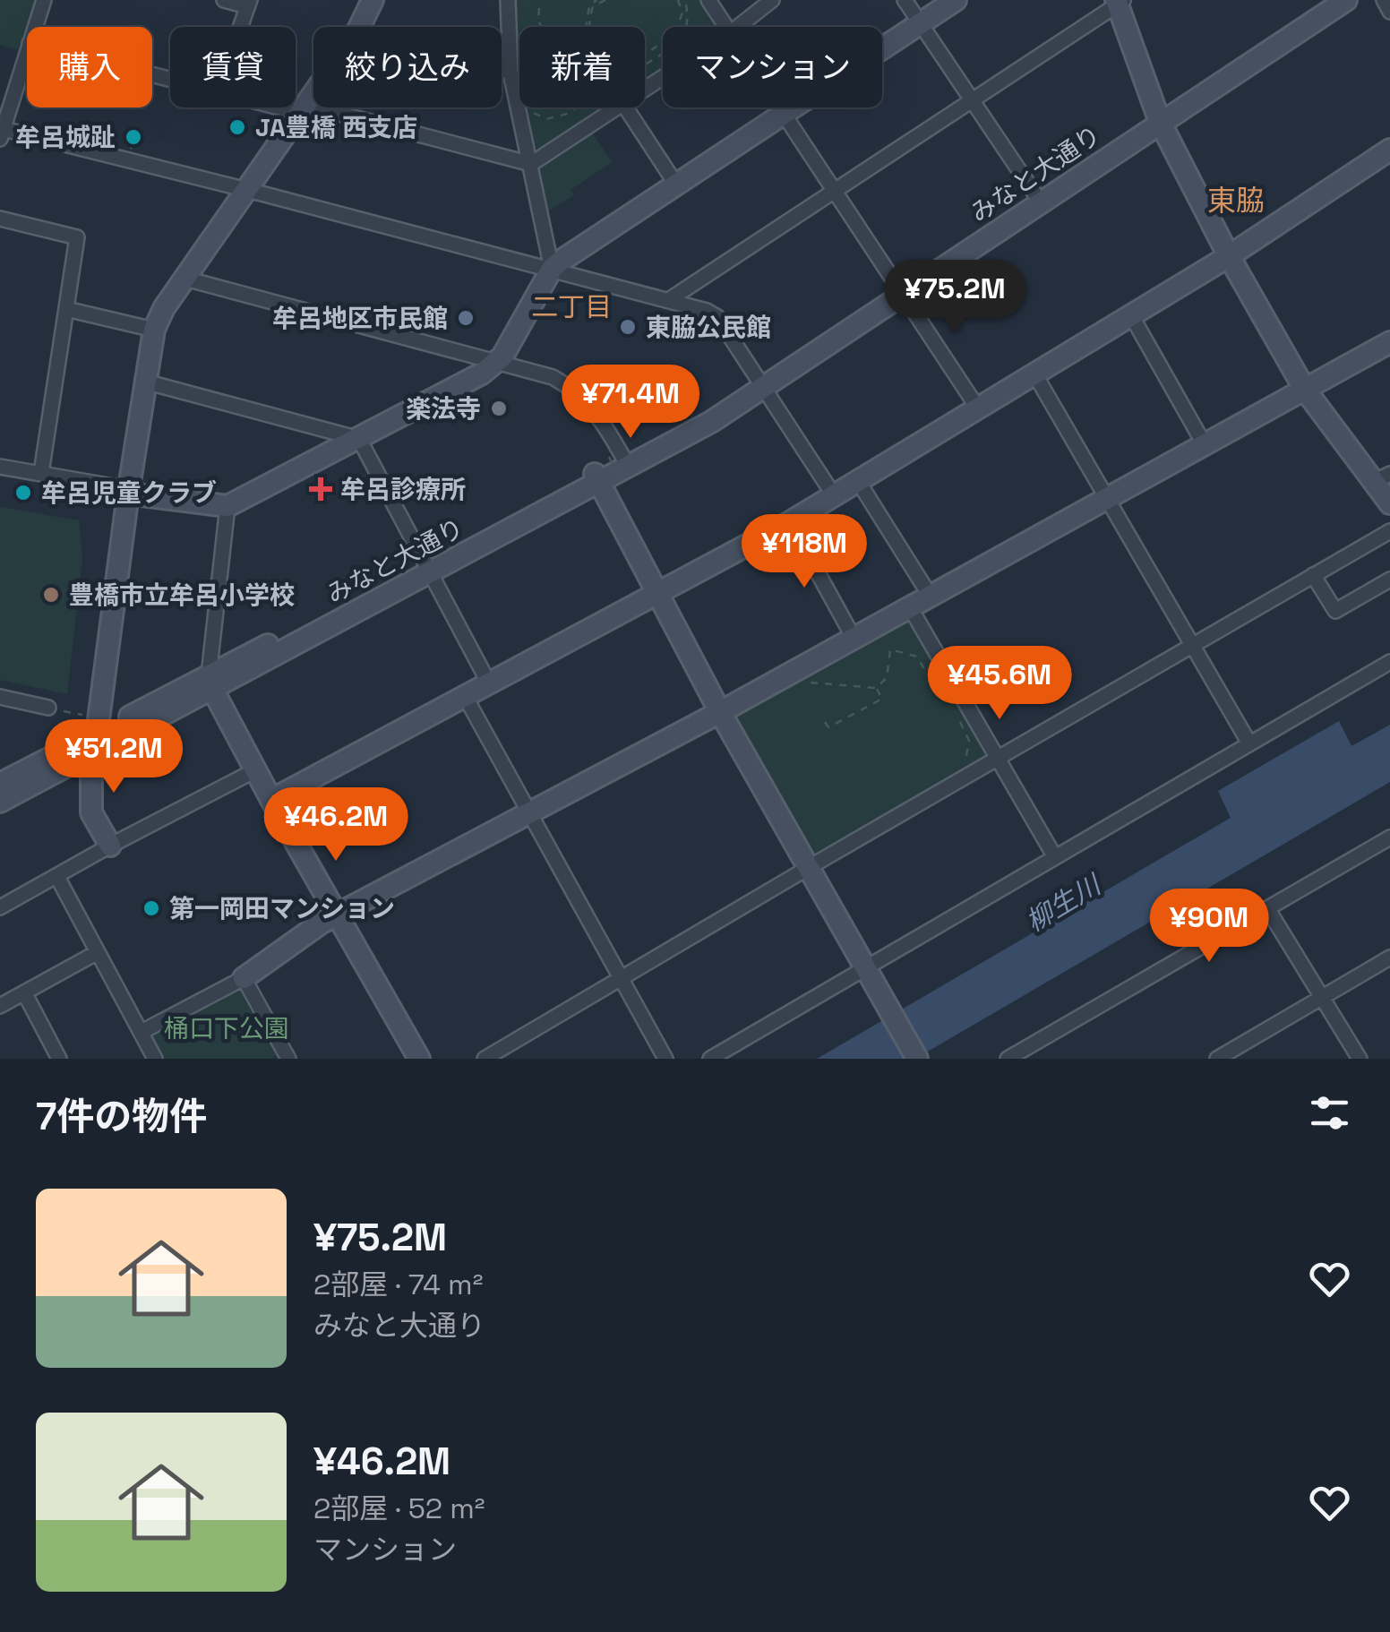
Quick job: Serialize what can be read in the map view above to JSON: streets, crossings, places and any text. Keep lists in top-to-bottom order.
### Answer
{
  "streets": {
    "street": ["みなと大通り"]
  },
  "districts": ["東脇", "二丁目"],
  "water": ["柳生川"],
  "parks": ["桶口下公園"],
  "places": {
    "other": [
      "JA豊橋 西支店",
      "牟呂城趾",
      "牟呂地区市民館",
      "東脇公民館",
      "楽法寺",
      "牟呂児童クラブ",
      "豊橋市立牟呂小学校",
      "第一岡田マンション"
    ],
    "health": ["牟呂診療所"]
  },
  "page": {
    "chip": [
      "購入",
      "賃貸",
      "絞り込み",
      "新着",
      "マンション"
    ],
    "price": [
      "¥75.2M",
      "¥71.4M",
      "¥118M",
      "¥45.6M",
      "¥51.2M",
      "¥46.2M",
      "¥90M"
    ],
    "heading": "7件の物件",
    "list": [
      {
        "name": "¥75.2M",
        "note": "2部屋 · 74 m² · みなと大通り"
      },
      {
        "name": "¥46.2M",
        "note": "2部屋 · 52 m² · マンション"
      }
    ]
  }
}
